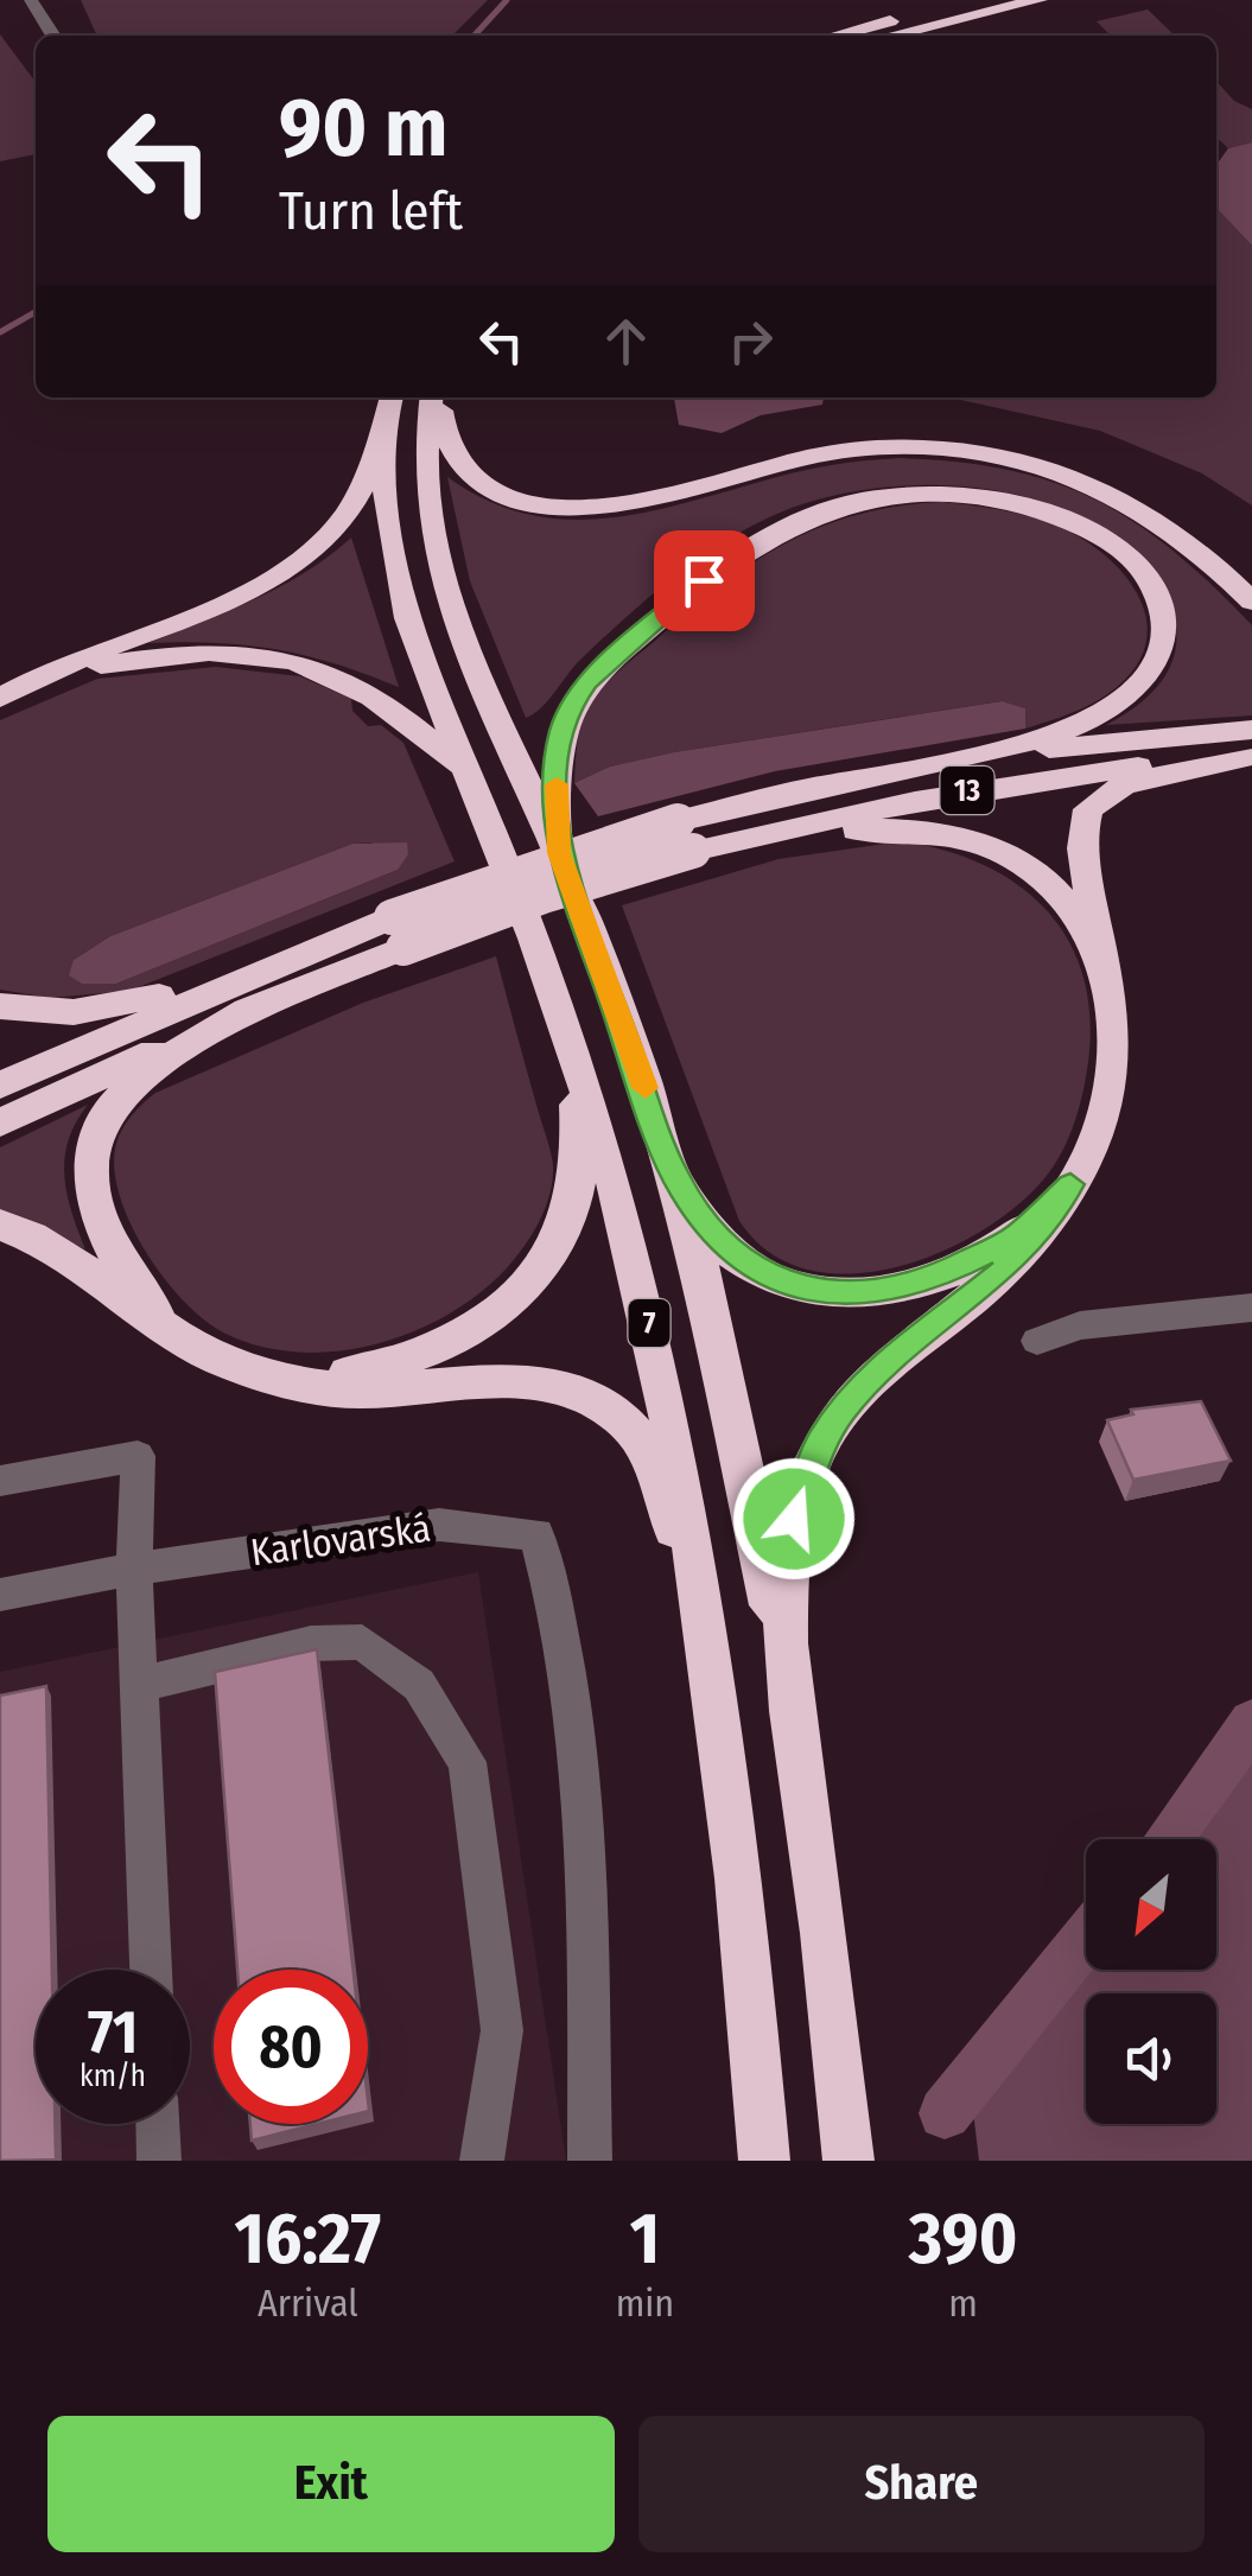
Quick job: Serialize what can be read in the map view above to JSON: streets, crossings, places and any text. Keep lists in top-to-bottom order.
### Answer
{
  "streets": {
    "highway": ["13", "7"],
    "street": ["Karlovarská"]
  },
  "north": "bottom left",
  "page": {
    "turn": ["90 m", "Turn left"],
    "speed": "71 km/h",
    "limit": "80",
    "eta": [
      "16:27",
      "Arrival",
      "1",
      "min",
      "390",
      "m"
    ],
    "buttons": ["Exit", "Share"]
  }
}
